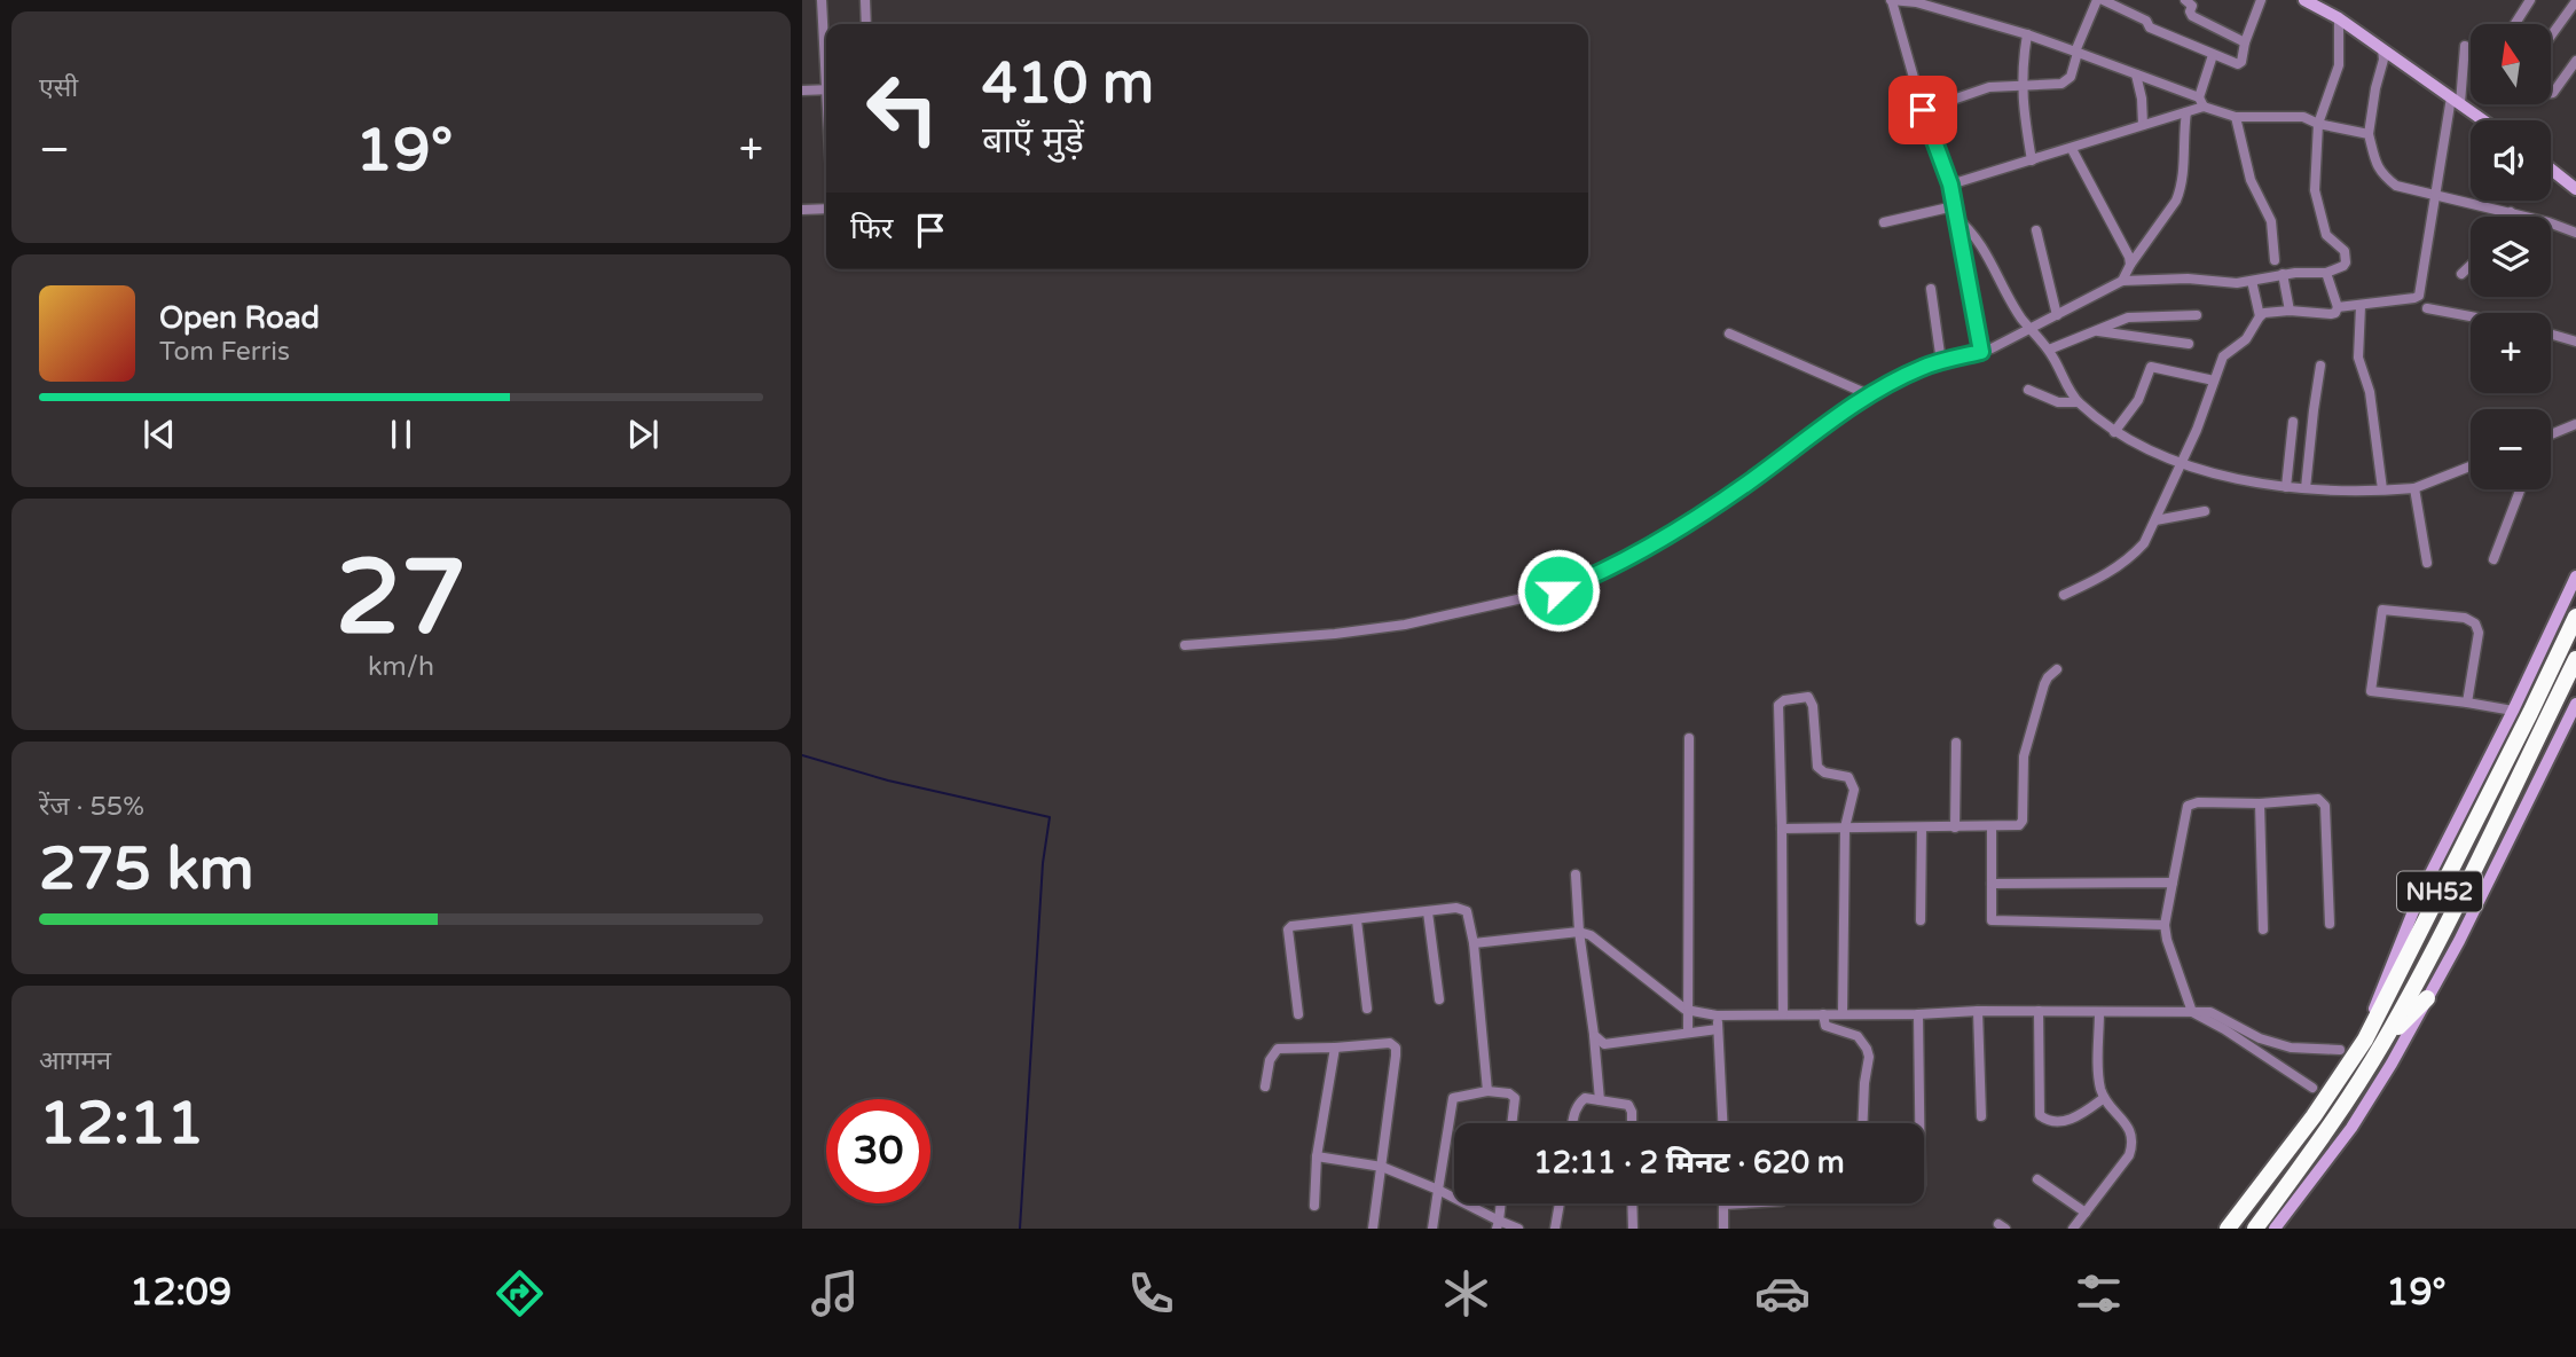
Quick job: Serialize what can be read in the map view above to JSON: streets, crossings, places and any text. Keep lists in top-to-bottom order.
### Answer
{
  "streets": {
    "highway": ["NH52"]
  },
  "north": "top",
  "page": {
    "tile": [
      "एसी",
      ["27", "km/h"],
      ["रेंज · 55%", "275 km"],
      ["आगमन", "12:11"]
    ],
    "map_buttons": ["+", "−"],
    "turn": ["410 m", "बाएँ मुड़ें"],
    "heat": ["−", "19°", "+"],
    "then": "फिर",
    "song": ["Open Road", "Tom Ferris"],
    "limit": "30",
    "trip": "12:11 · 2 मिनट · 620 m",
    "tabs": ["12:09", "19°"]
  }
}
